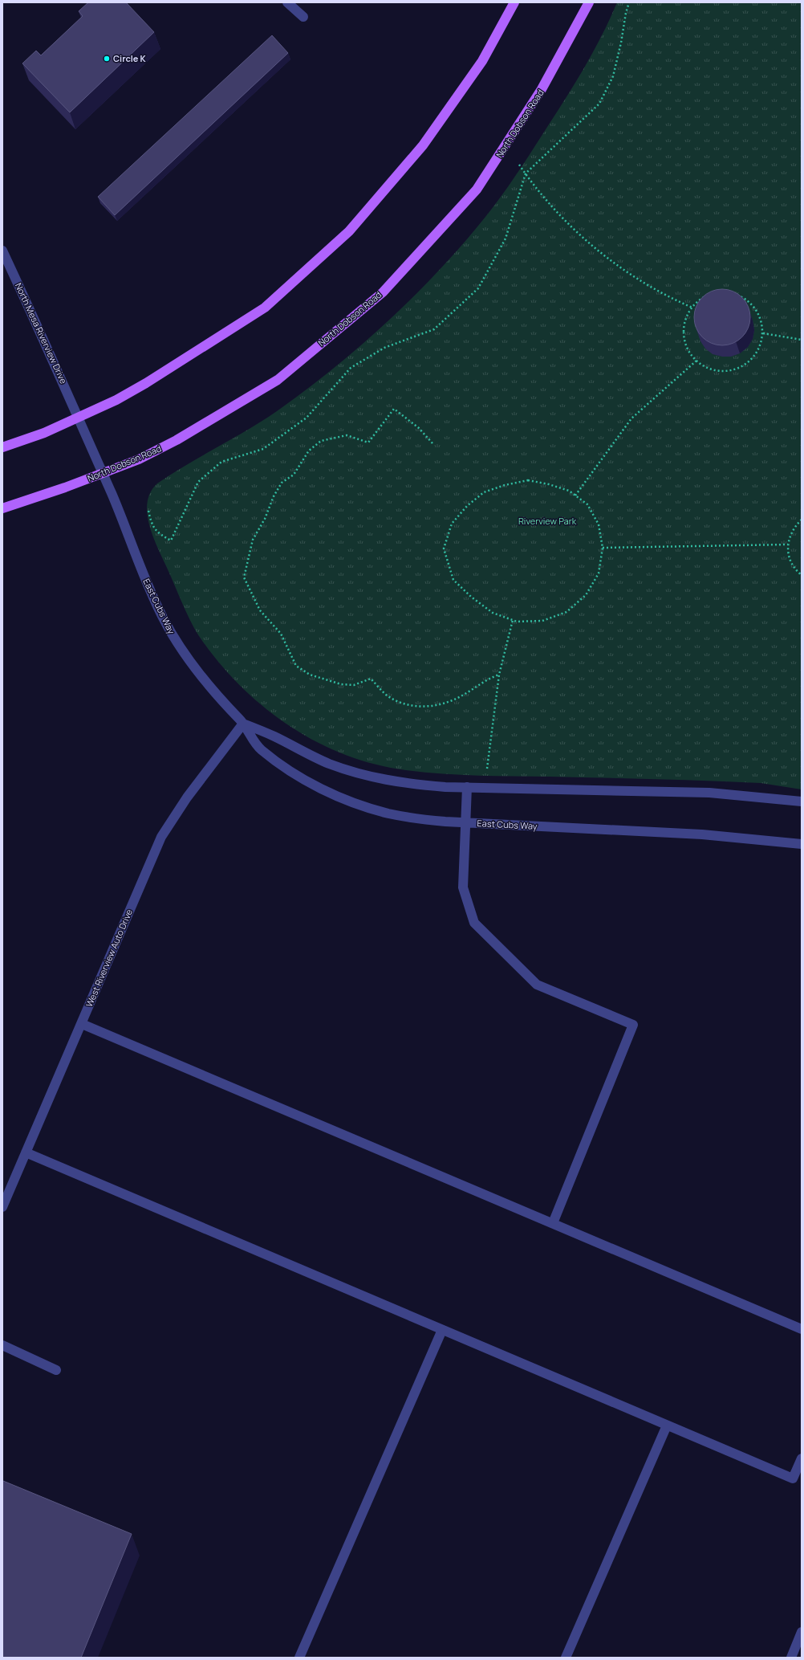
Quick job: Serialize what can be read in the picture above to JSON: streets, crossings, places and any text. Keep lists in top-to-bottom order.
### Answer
{
  "streets": {
    "main road": ["North Dobson Road"],
    "street": ["North Mesa Riverview Drive", "East Cubs Way", "West Riverview Auto Drive"]
  },
  "crossings": [
    ["North Dobson Road", "North Mesa Riverview Drive"],
    ["North Dobson Road", "East Cubs Way"],
    ["North Mesa Riverview Drive", "East Cubs Way"],
    ["East Cubs Way", "West Riverview Auto Drive"]
  ],
  "parks": ["Riverview Park"],
  "places": ["Circle K"]
}
